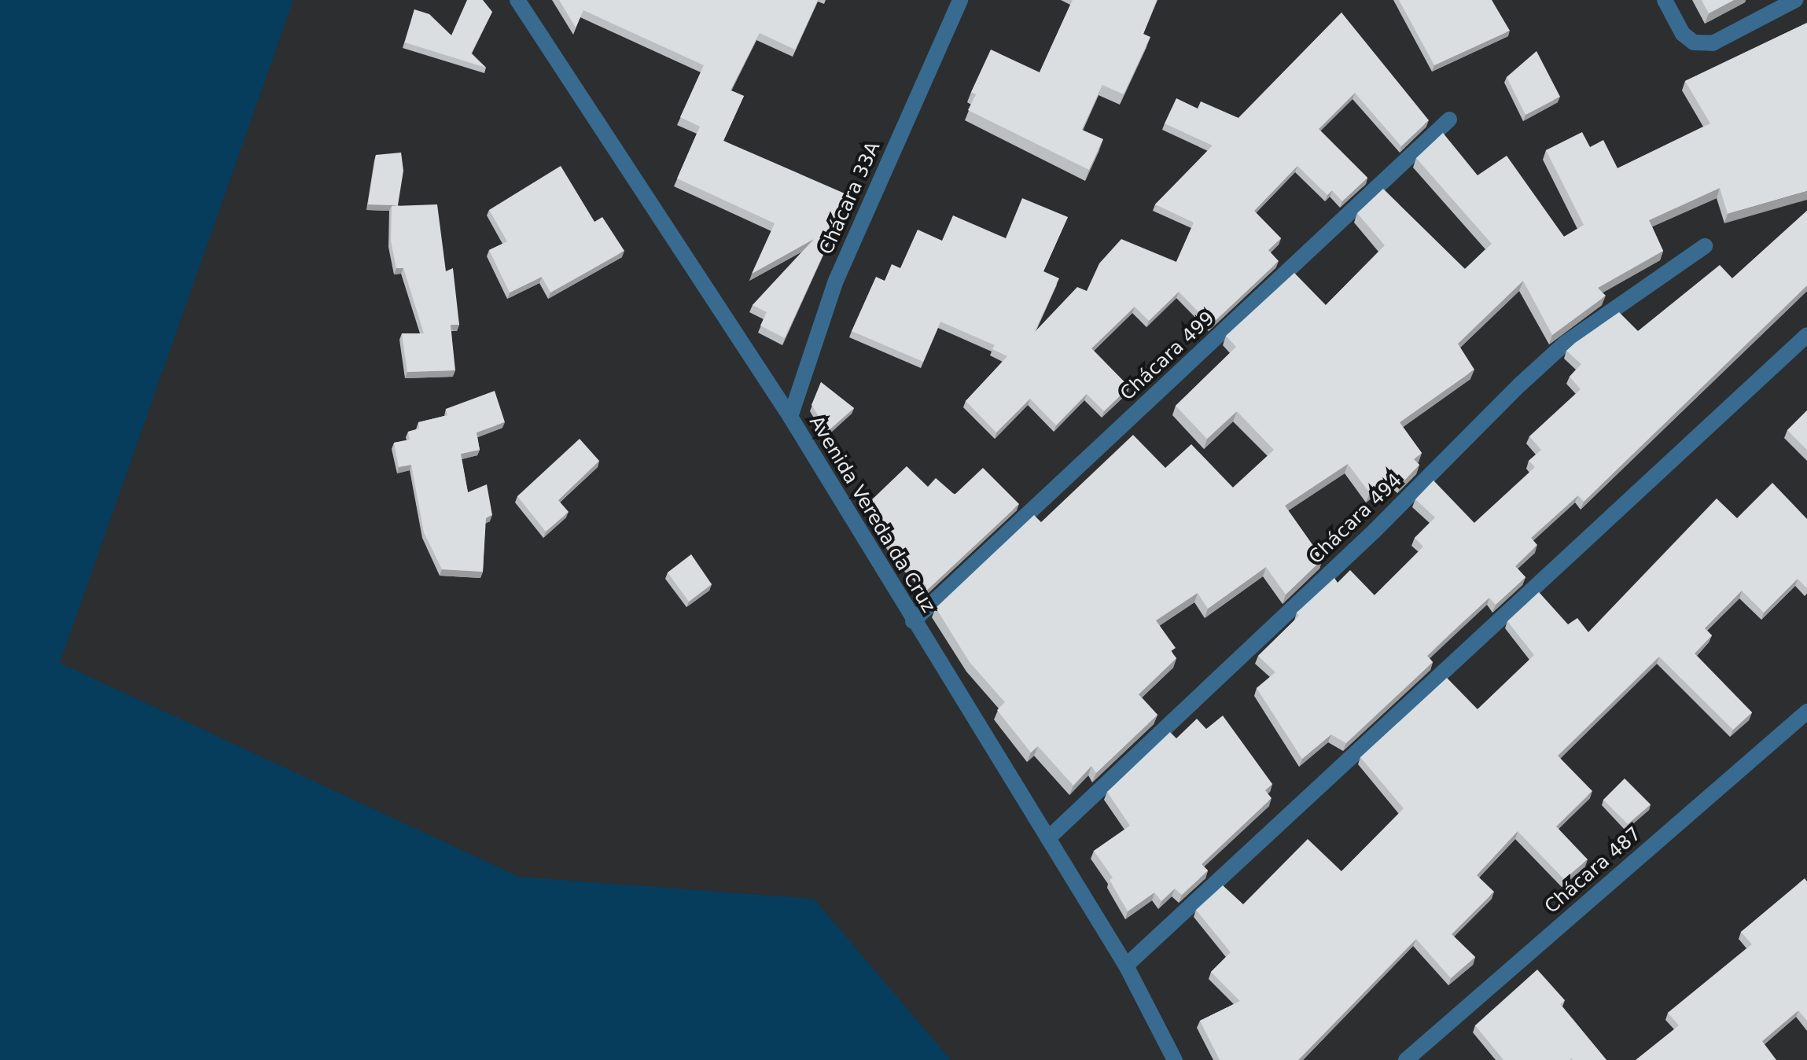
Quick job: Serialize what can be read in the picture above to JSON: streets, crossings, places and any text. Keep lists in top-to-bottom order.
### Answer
{
  "streets": {
    "street": [
      "Chácara 33A",
      "Chácara 499",
      "Avenida Vereda da Cruz",
      "Chácara 494",
      "Chácara 487"
    ]
  },
  "crossings": [
    ["Chácara 33A", "Avenida Vereda da Cruz"],
    ["Chácara 499", "Avenida Vereda da Cruz"],
    ["Avenida Vereda da Cruz", "Chácara 494"]
  ]
}
